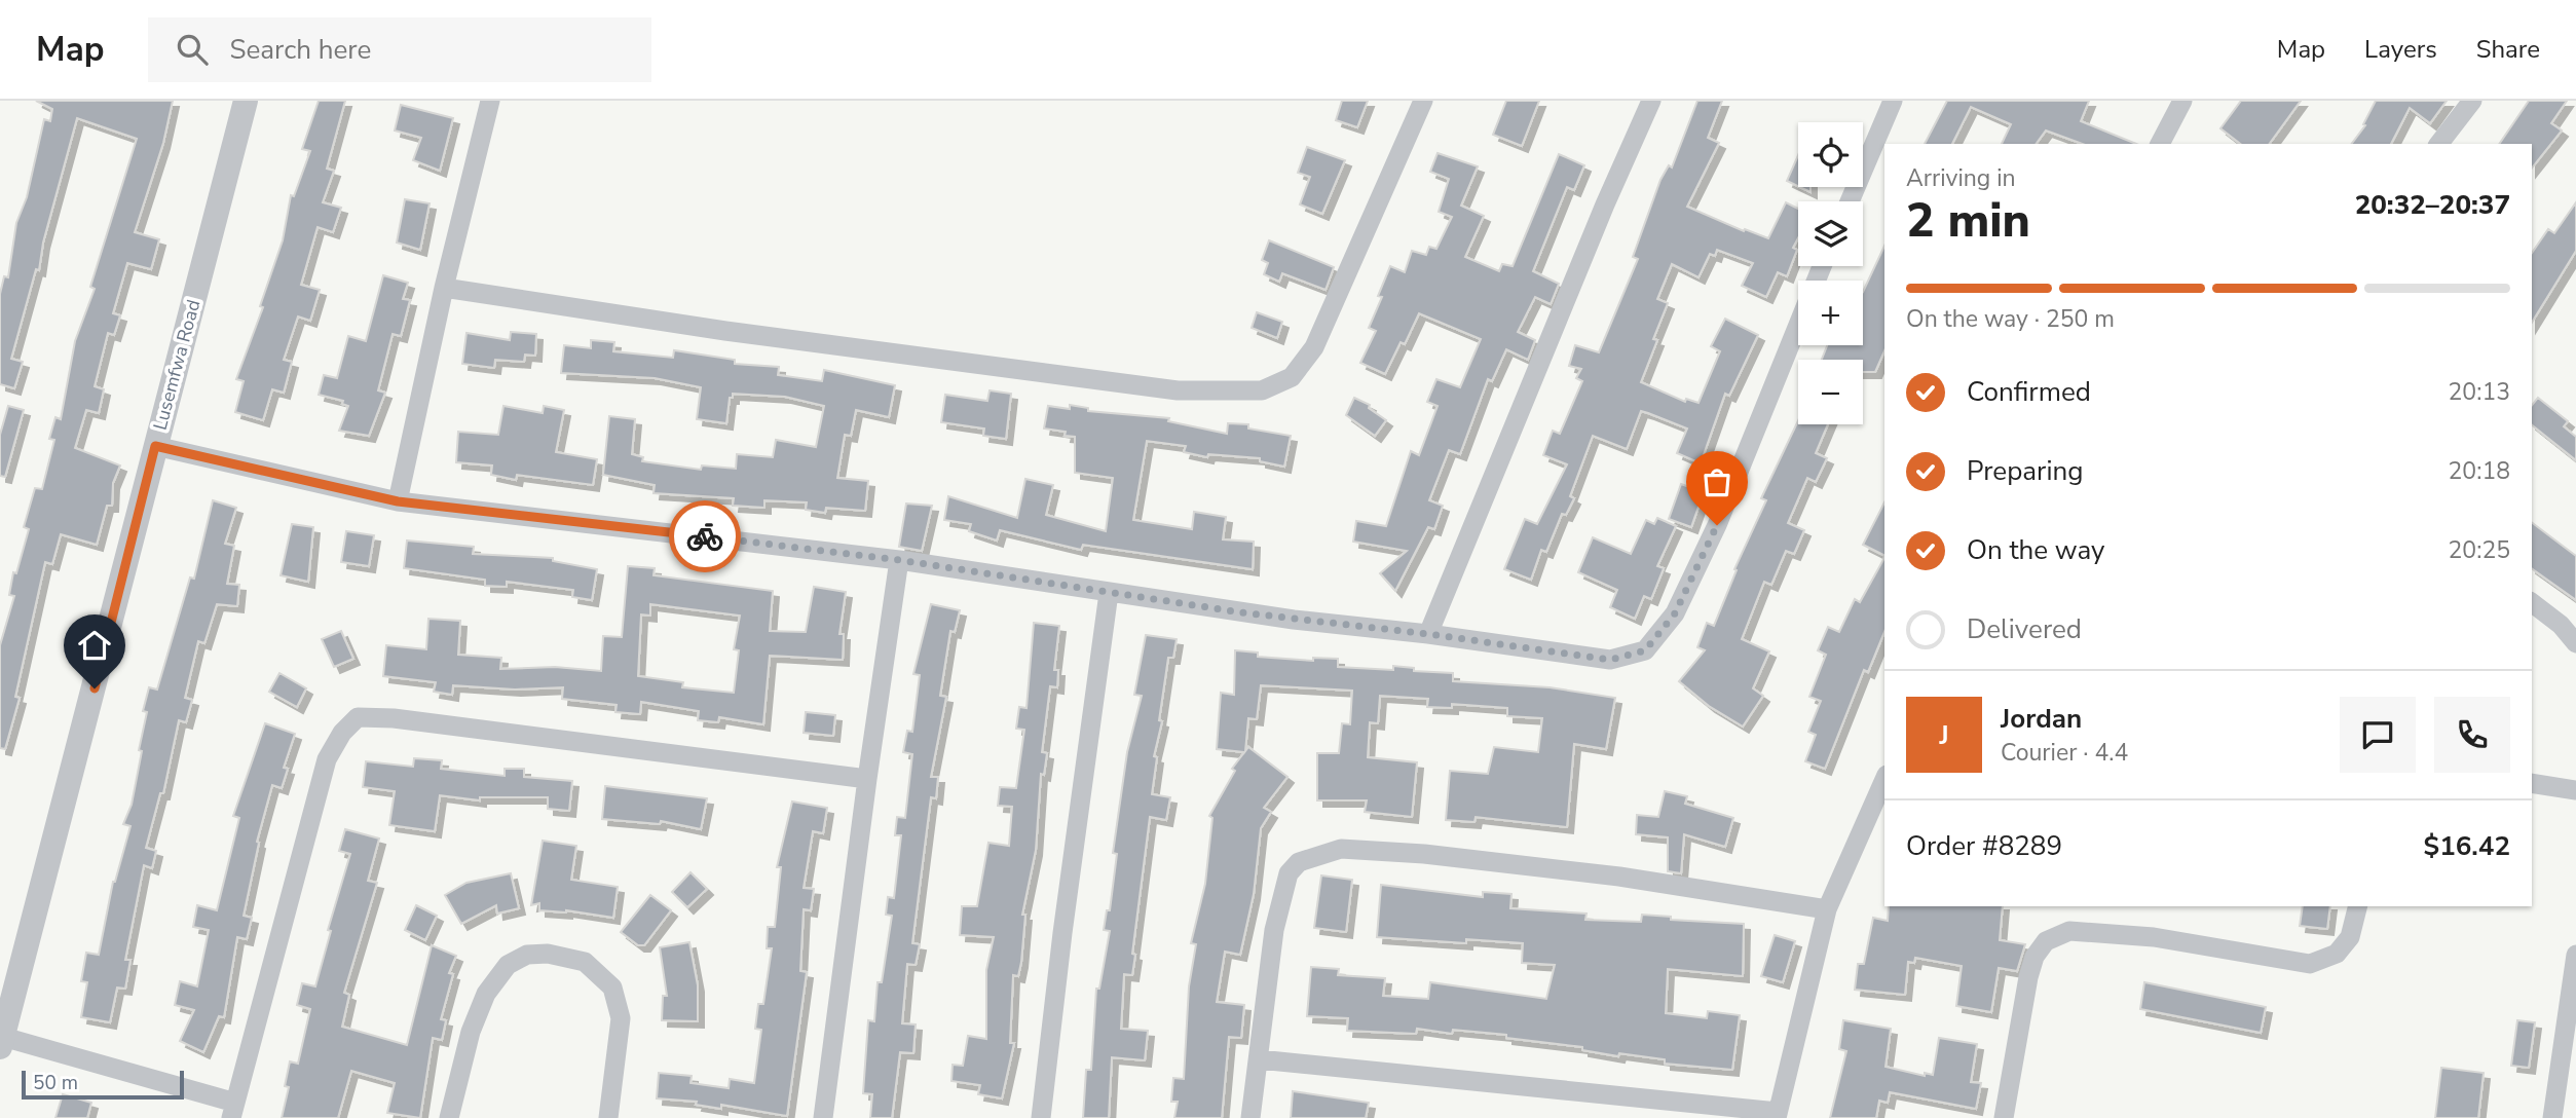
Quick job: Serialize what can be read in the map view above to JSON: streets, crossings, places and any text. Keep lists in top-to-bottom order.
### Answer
{
  "streets": {
    "street": ["Lusemfwa Road"]
  },
  "scale_bar": "50 m",
  "page": {
    "header": "Map",
    "search": "Search here",
    "nav": ["Map", "Layers", "Share"],
    "map_buttons": ["+", "−"],
    "heading": ["2 min", "Arriving in", "20:32–20:37"],
    "panel": [
      "Jordan",
      "Courier · 4.4",
      "Order #8289",
      "$16.42"
    ],
    "bar": "On the way · 250 m",
    "list": [
      ["Confirmed", "20:13"],
      ["Preparing", "20:18"],
      ["On the way", "20:25"],
      "Delivered"
    ],
    "round": "J",
    "scale": "50 m"
  }
}
